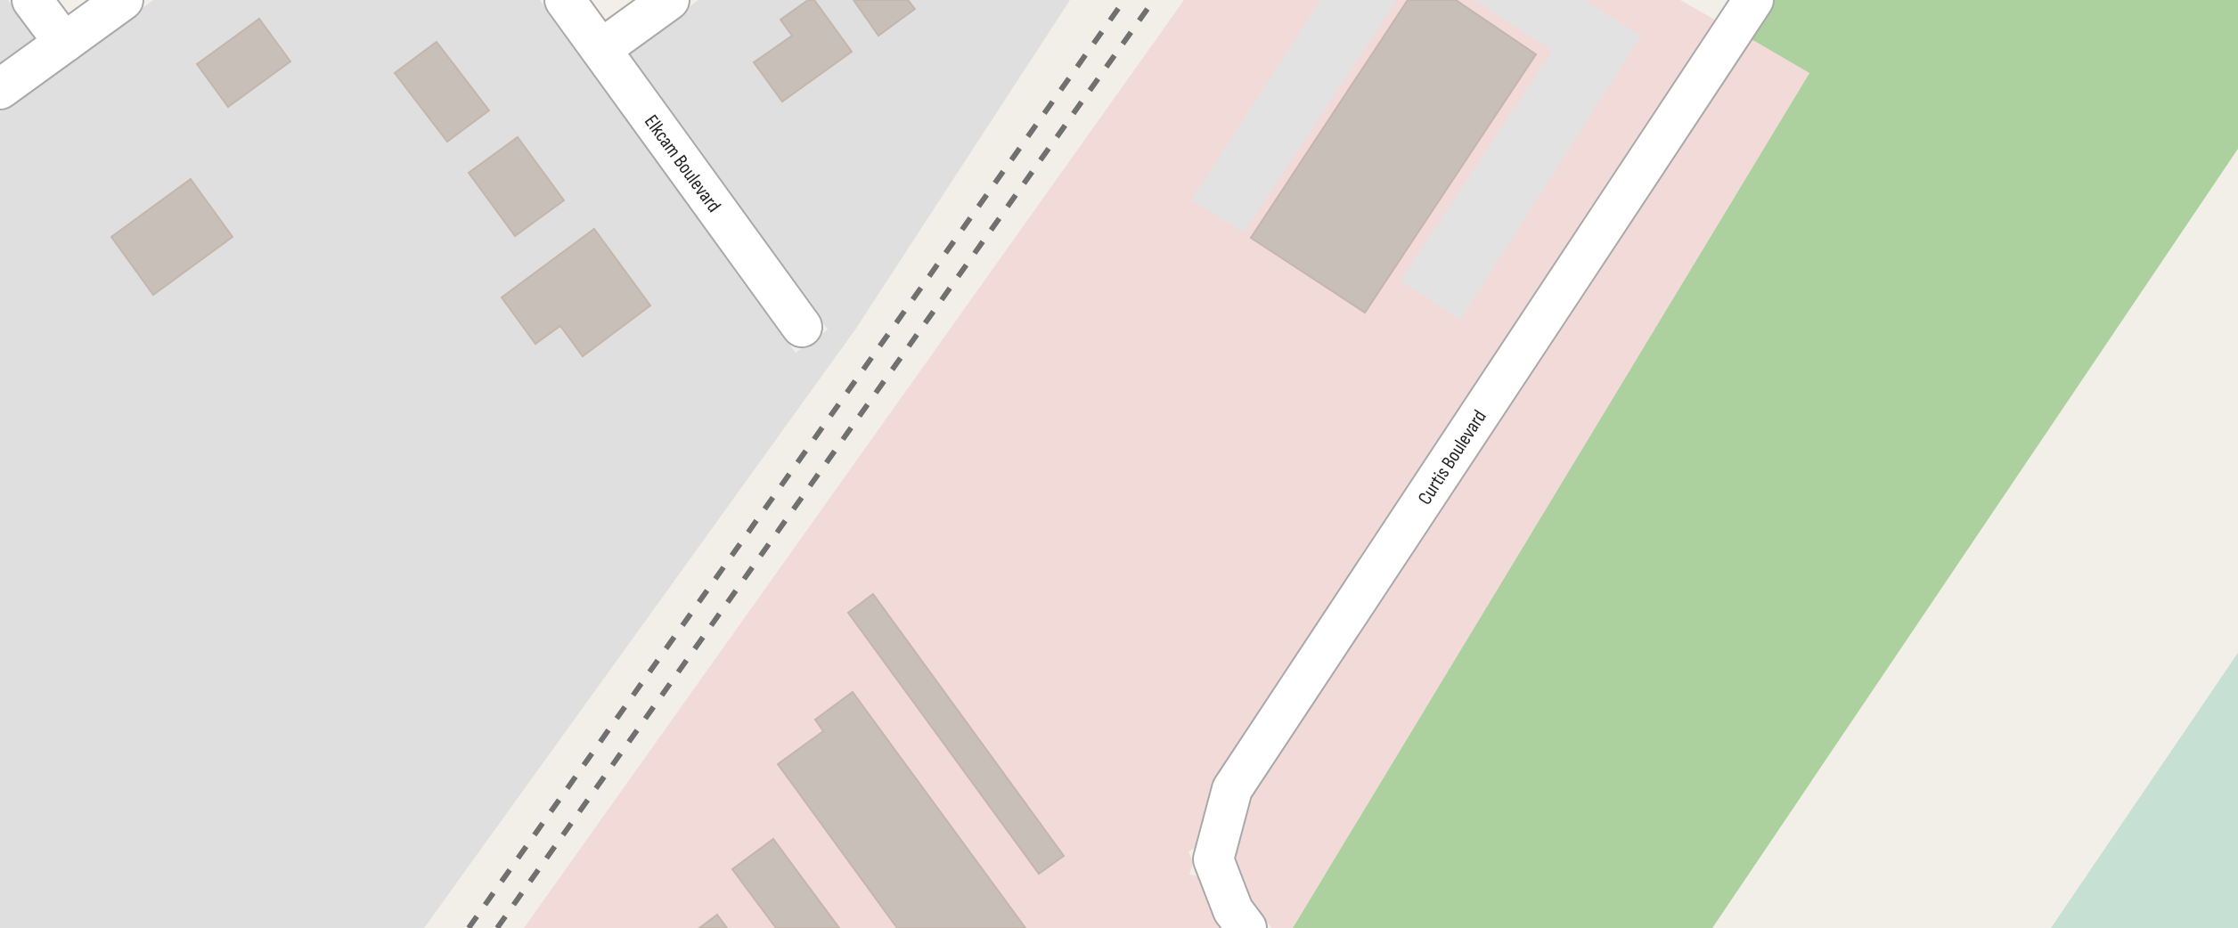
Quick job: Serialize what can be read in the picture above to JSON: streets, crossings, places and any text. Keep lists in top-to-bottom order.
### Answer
{
  "streets": {
    "street": ["Elkcam Boulevard", "Curtis Boulevard"]
  }
}
